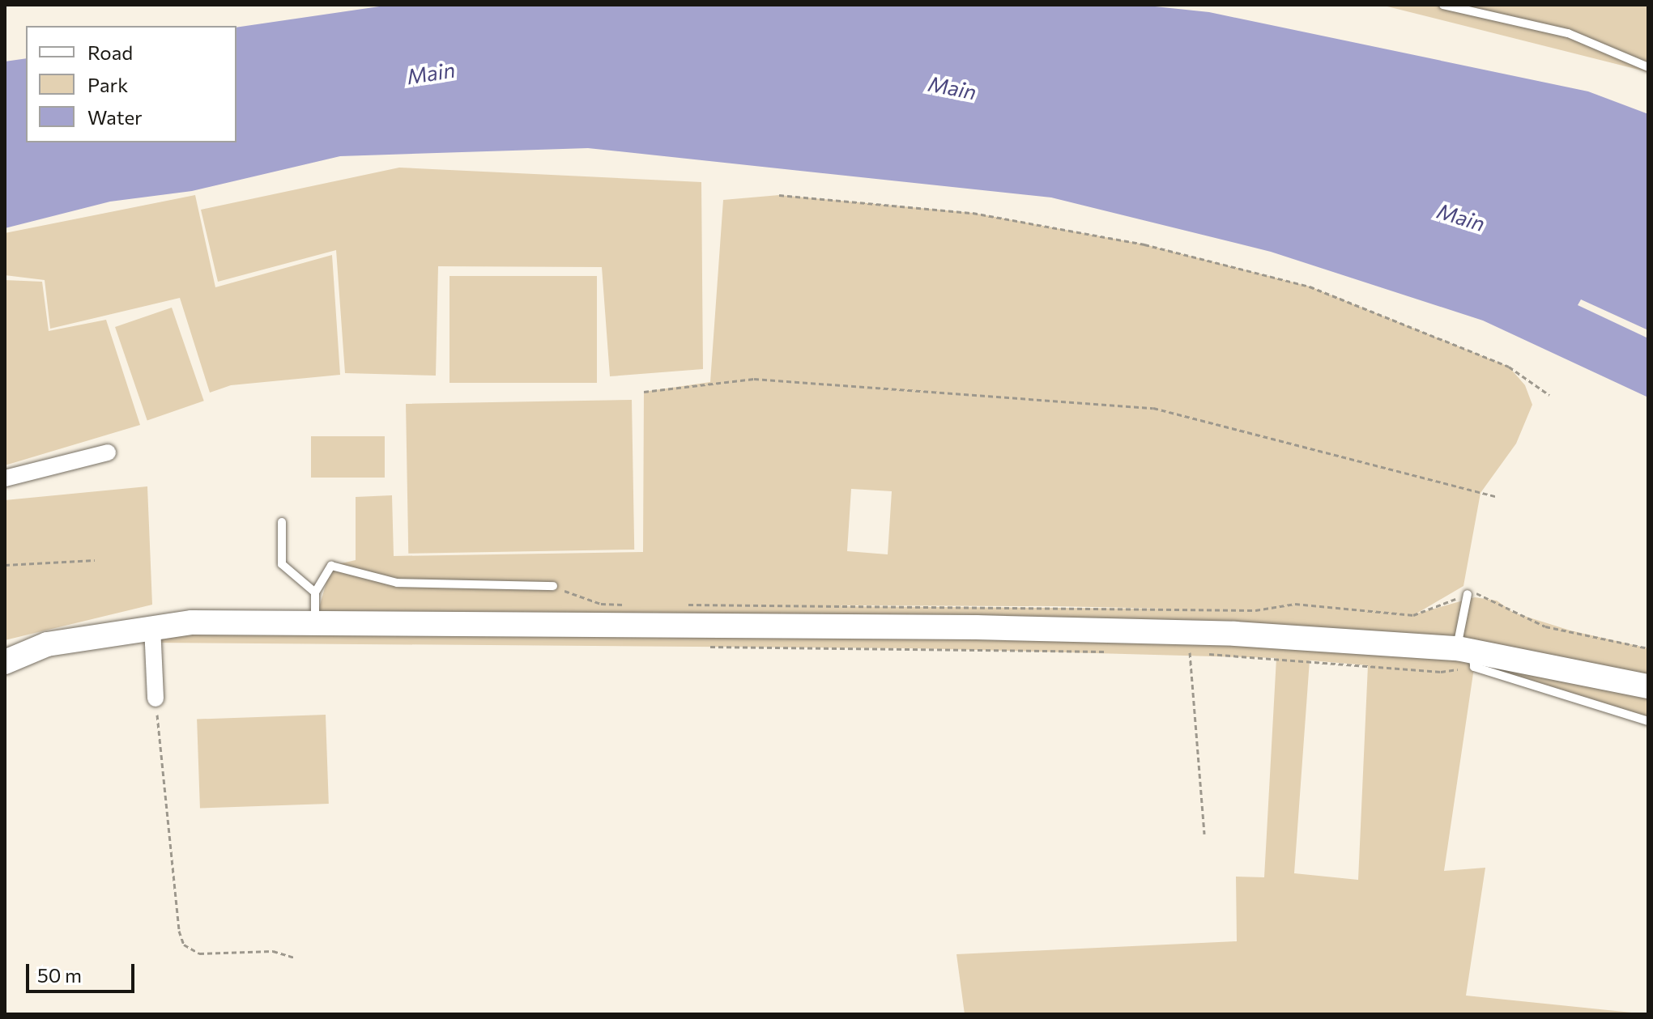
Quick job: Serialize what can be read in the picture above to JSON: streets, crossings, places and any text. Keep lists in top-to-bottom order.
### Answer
{
  "water": ["Main"],
  "legend": ["Road", "Park", "Water"],
  "scale_bar": "50 m"
}
